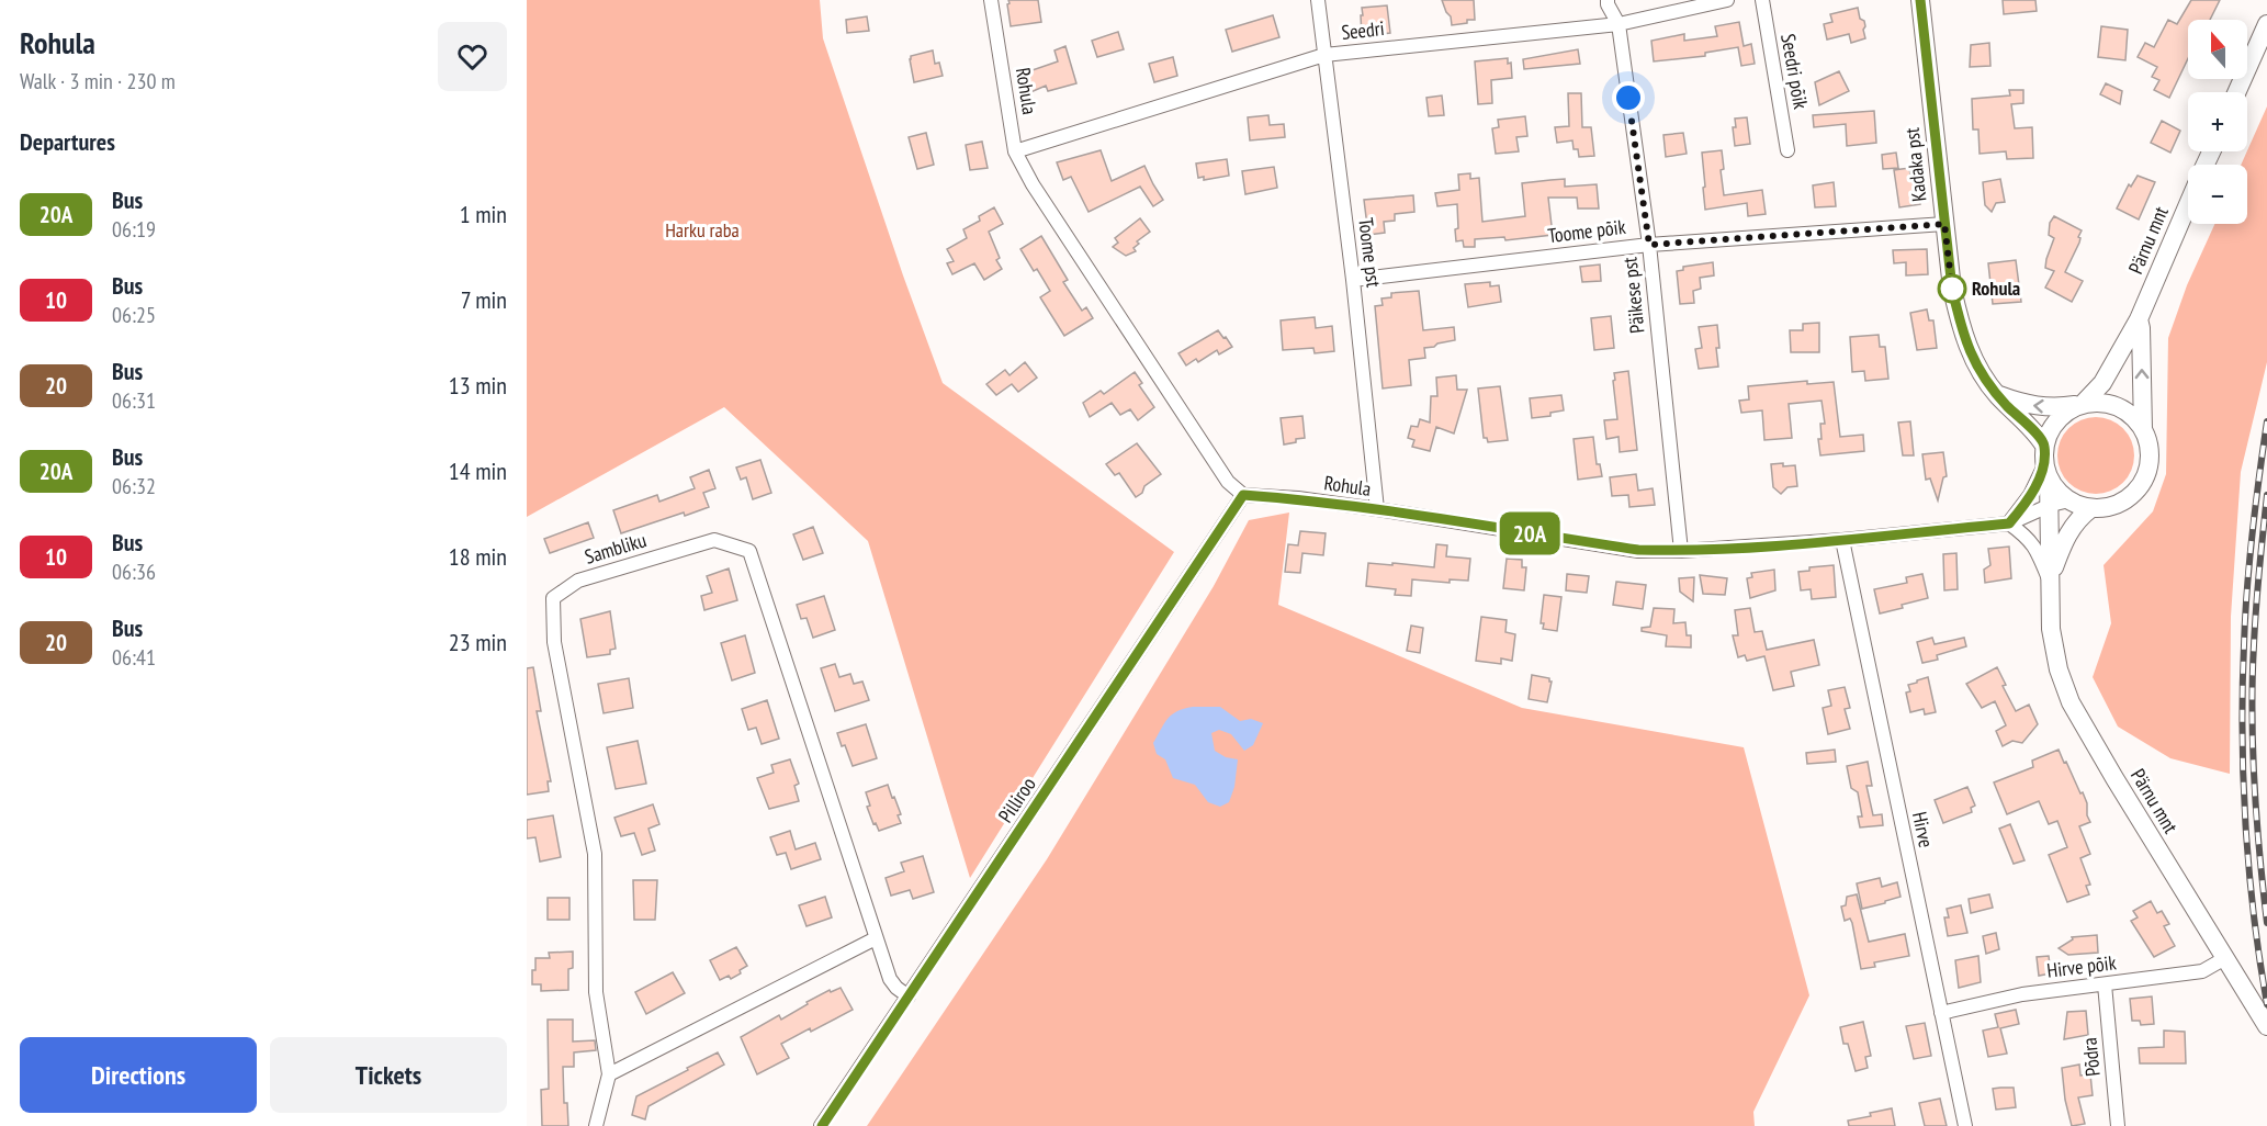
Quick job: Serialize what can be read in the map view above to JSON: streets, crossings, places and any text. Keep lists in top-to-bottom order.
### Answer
{
  "streets": {
    "main road": ["Kadaka pst", "Pärnu mnt"],
    "street": [
      "Seedri",
      "Seedri põik",
      "Rohula",
      "Toome põik",
      "Toome pst",
      "Päikese pst",
      "Sambliku",
      "Pilliroo",
      "Hirve",
      "Hirve põik",
      "Põdra"
    ]
  },
  "crossings": [
    ["Seedri", "Rohula"],
    ["Seedri", "Toome pst"],
    ["Seedri", "Päikese pst"],
    ["Rohula", "Kadaka pst"],
    ["Rohula", "Pärnu mnt"],
    ["Rohula", "Toome pst"],
    ["Rohula", "Päikese pst"],
    ["Rohula", "Pilliroo"],
    ["Rohula", "Hirve"],
    ["Kadaka pst", "Toome põik"],
    ["Kadaka pst", "Pärnu mnt"],
    ["Toome põik", "Toome pst"],
    ["Toome põik", "Päikese pst"],
    ["Pärnu mnt", "Hirve põik"],
    ["Sambliku", "Pilliroo"],
    ["Hirve", "Hirve põik"],
    ["Hirve põik", "Põdra"]
  ],
  "parks": ["Harku raba"],
  "places": ["Rohula"],
  "lines": ["bus line 20A"],
  "north": "top",
  "page": {
    "heading": [
      ["Rohula", "Walk · 3 min · 230 m"],
      "Departures"
    ],
    "on_map": "20A",
    "map_buttons": ["+", "−"],
    "list": [
      {
        "mark": "20A",
        "name": "Bus",
        "note": "06:19",
        "value": "1 min"
      },
      {
        "mark": "10",
        "name": "Bus",
        "note": "06:25",
        "value": "7 min"
      },
      {
        "mark": "20",
        "name": "Bus",
        "note": "06:31",
        "value": "13 min"
      },
      {
        "mark": "20A",
        "name": "Bus",
        "note": "06:32",
        "value": "14 min"
      },
      {
        "mark": "10",
        "name": "Bus",
        "note": "06:36",
        "value": "18 min"
      },
      {
        "mark": "20",
        "name": "Bus",
        "note": "06:41",
        "value": "23 min"
      }
    ],
    "buttons": ["Directions", "Tickets"]
  }
}
